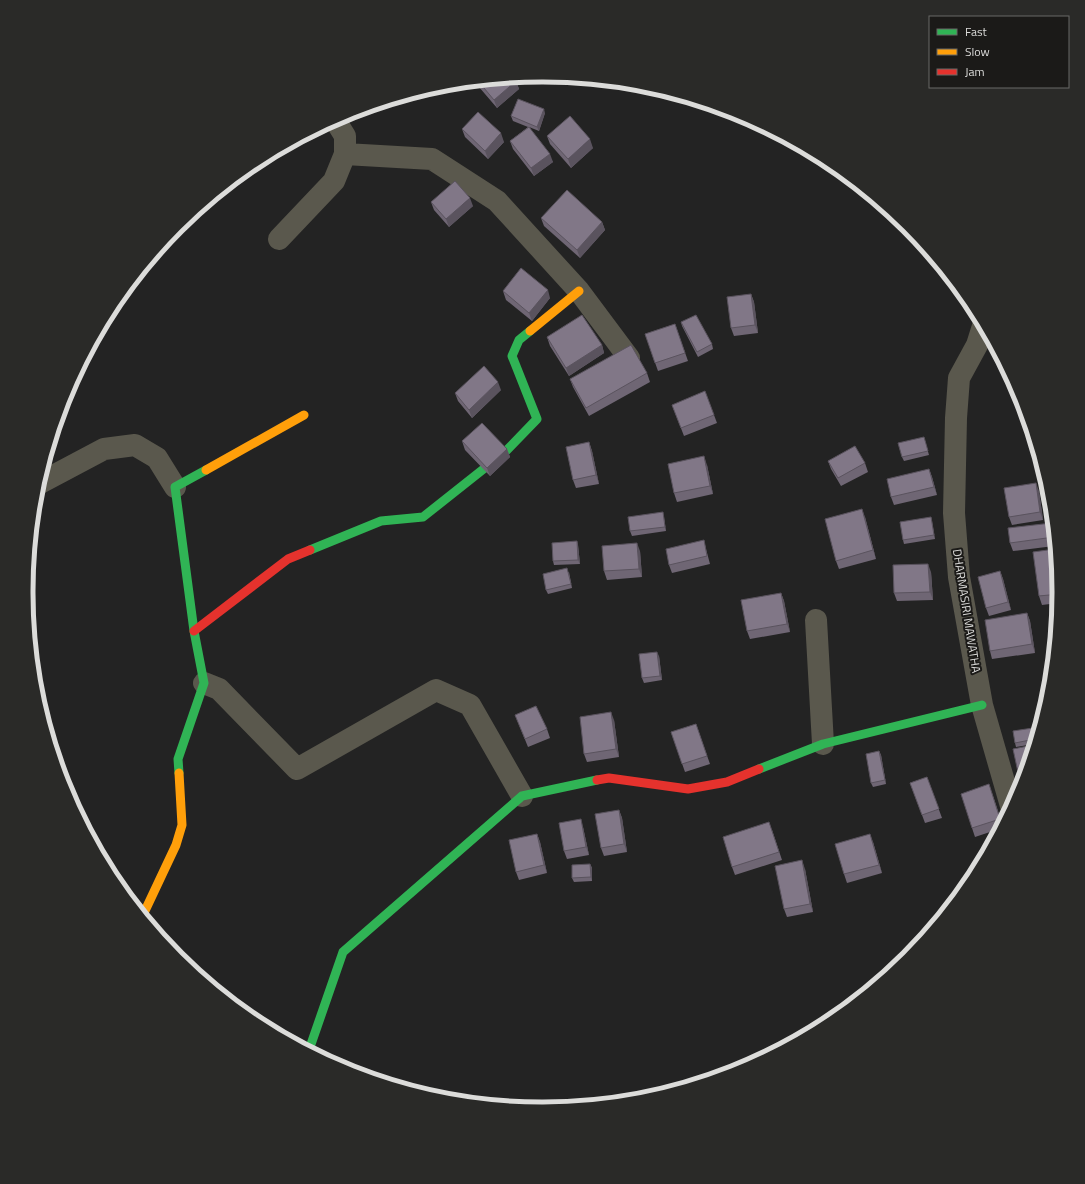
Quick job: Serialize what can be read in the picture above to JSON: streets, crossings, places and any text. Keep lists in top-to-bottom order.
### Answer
{
  "streets": {
    "street": ["DHARMASIRI MAWATHA"]
  },
  "legend": ["Fast", "Slow", "Jam"]
}
